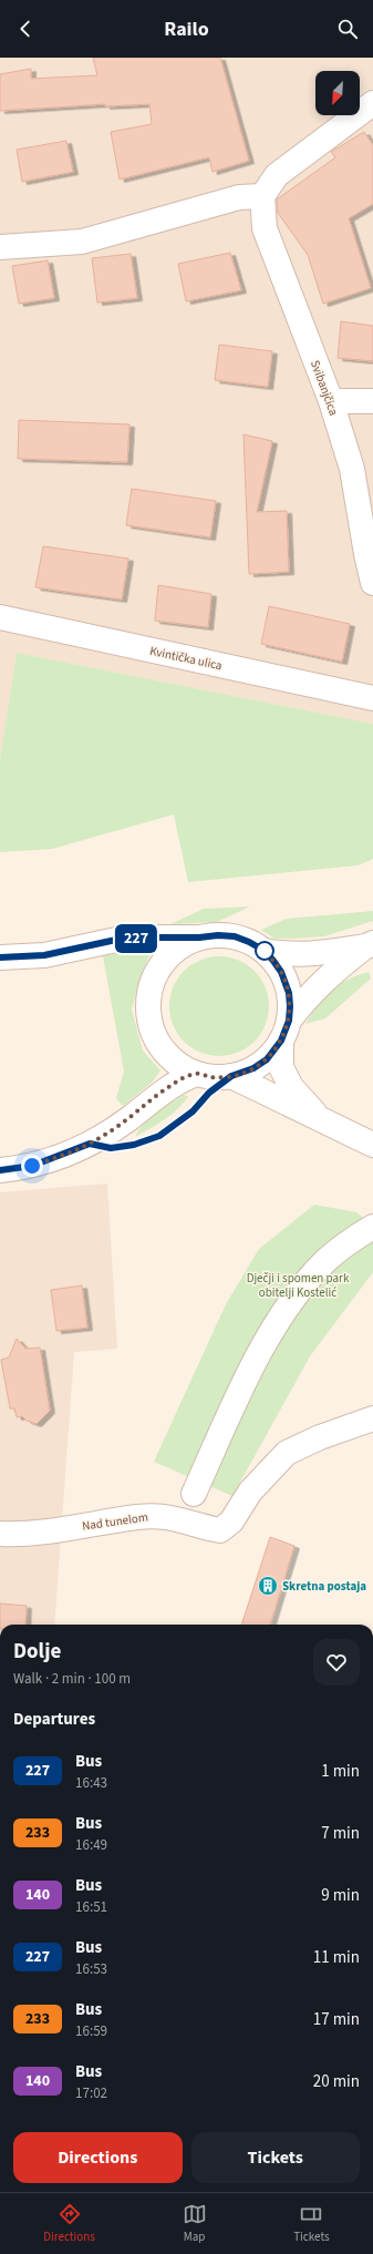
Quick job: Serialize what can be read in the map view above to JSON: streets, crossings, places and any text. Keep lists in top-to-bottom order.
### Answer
{
  "streets": {
    "street": ["Svibanjčica", "Kvintička ulica", "Nad tunelom"]
  },
  "parks": ["Dječji i spomen park obitelji Kostelić"],
  "places": {
    "building": ["Skretna postaja"]
  },
  "lines": ["bus line 227"],
  "north": "bottom left",
  "page": {
    "header": "Railo",
    "on_map": "227",
    "heading": [
      ["Dolje", "Walk · 2 min · 100 m"],
      "Departures"
    ],
    "list": [
      {
        "mark": "227",
        "name": "Bus",
        "note": "16:43",
        "value": "1 min"
      },
      {
        "mark": "233",
        "name": "Bus",
        "note": "16:49",
        "value": "7 min"
      },
      {
        "mark": "140",
        "name": "Bus",
        "note": "16:51",
        "value": "9 min"
      },
      {
        "mark": "227",
        "name": "Bus",
        "note": "16:53",
        "value": "11 min"
      },
      {
        "mark": "233",
        "name": "Bus",
        "note": "16:59",
        "value": "17 min"
      },
      {
        "mark": "140",
        "name": "Bus",
        "note": "17:02",
        "value": "20 min"
      }
    ],
    "buttons": ["Directions", "Tickets"],
    "tabs": ["Directions", "Map", "Tickets"]
  }
}
